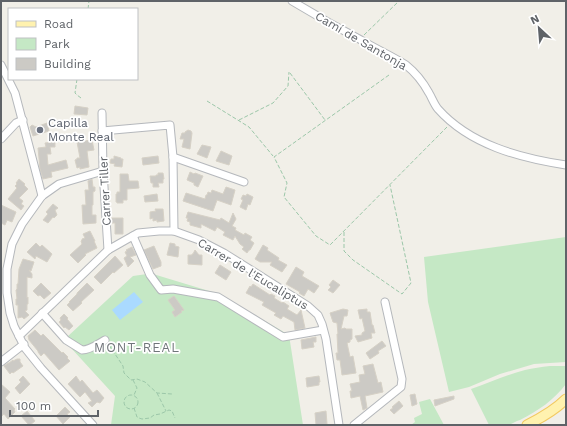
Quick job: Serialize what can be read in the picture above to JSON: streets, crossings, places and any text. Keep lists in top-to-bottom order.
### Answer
{
  "streets": {
    "street": ["Camí de Santonja", "Carrer Tiller", "Carrer de l'Eucaliptus"]
  },
  "crossings": [
    ["Carrer Tiller", "Carrer de l'Eucaliptus"]
  ],
  "districts": ["MONT-REAL"],
  "places": ["Capilla Monte Real"],
  "legend": ["Road", "Park", "Building"],
  "scale_bar": "100 m",
  "north": "top left"
}
